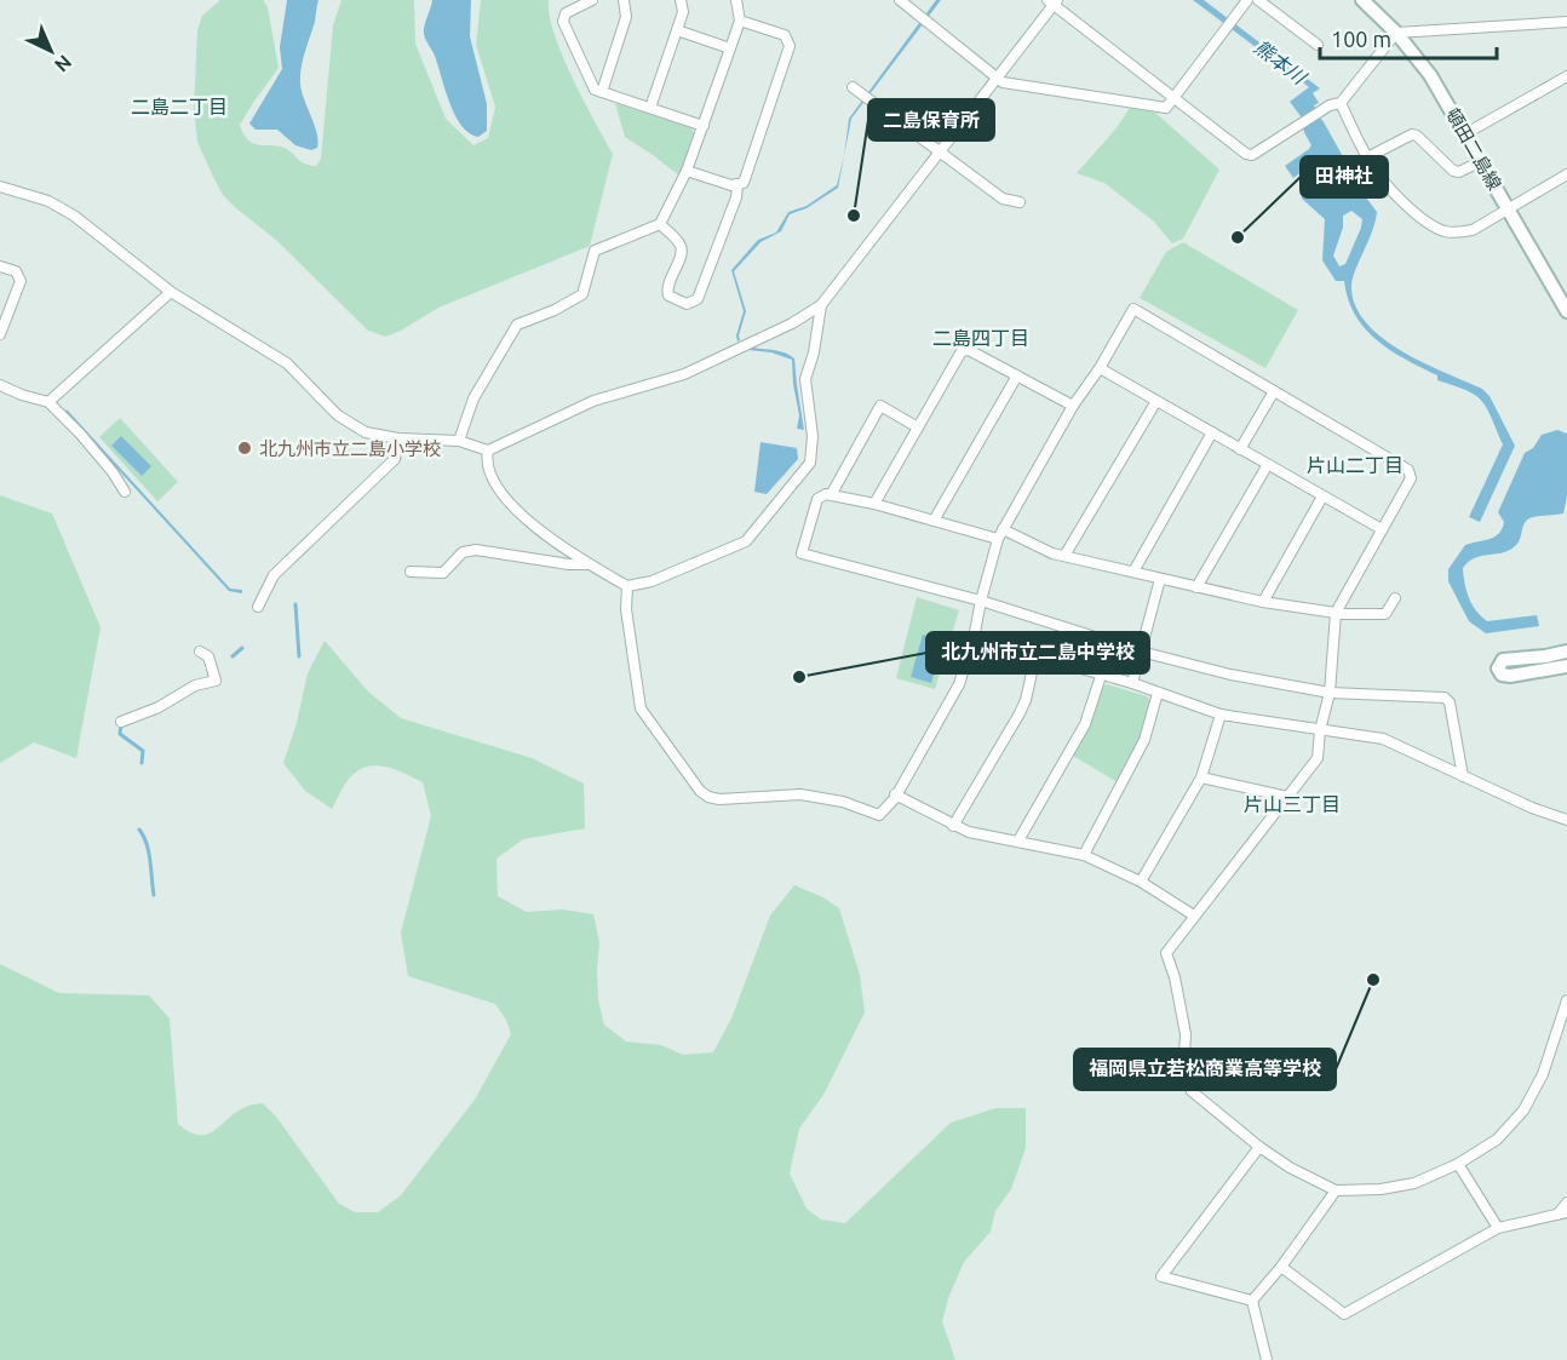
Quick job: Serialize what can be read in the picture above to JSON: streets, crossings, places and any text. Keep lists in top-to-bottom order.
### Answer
{
  "streets": {
    "main road": ["頓田二島線"]
  },
  "districts": [
    "二島二丁目",
    "二島四丁目",
    "片山二丁目",
    "片山三丁目"
  ],
  "water": ["熊本川"],
  "places": [
    "二島保育所",
    "田神社",
    "北九州市立二島小学校",
    "北九州市立二島中学校",
    "福岡県立若松商業高等学校"
  ],
  "scale_bar": "100 m",
  "north": "bottom right"
}
